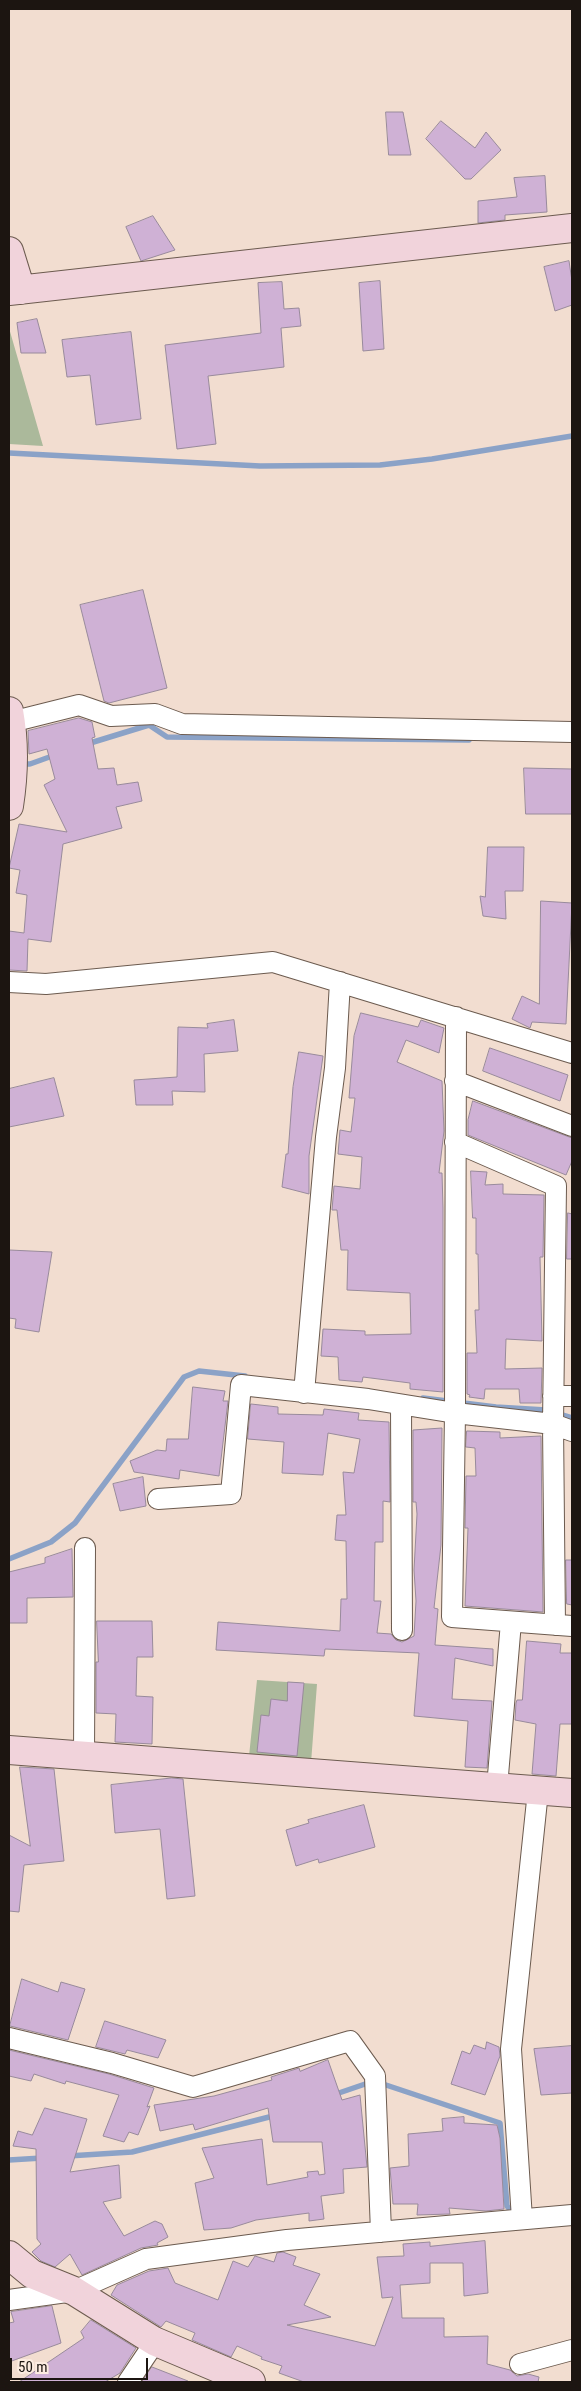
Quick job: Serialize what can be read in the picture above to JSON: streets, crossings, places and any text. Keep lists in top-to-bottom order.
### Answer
{
  "scale_bar": "50 m"
}
